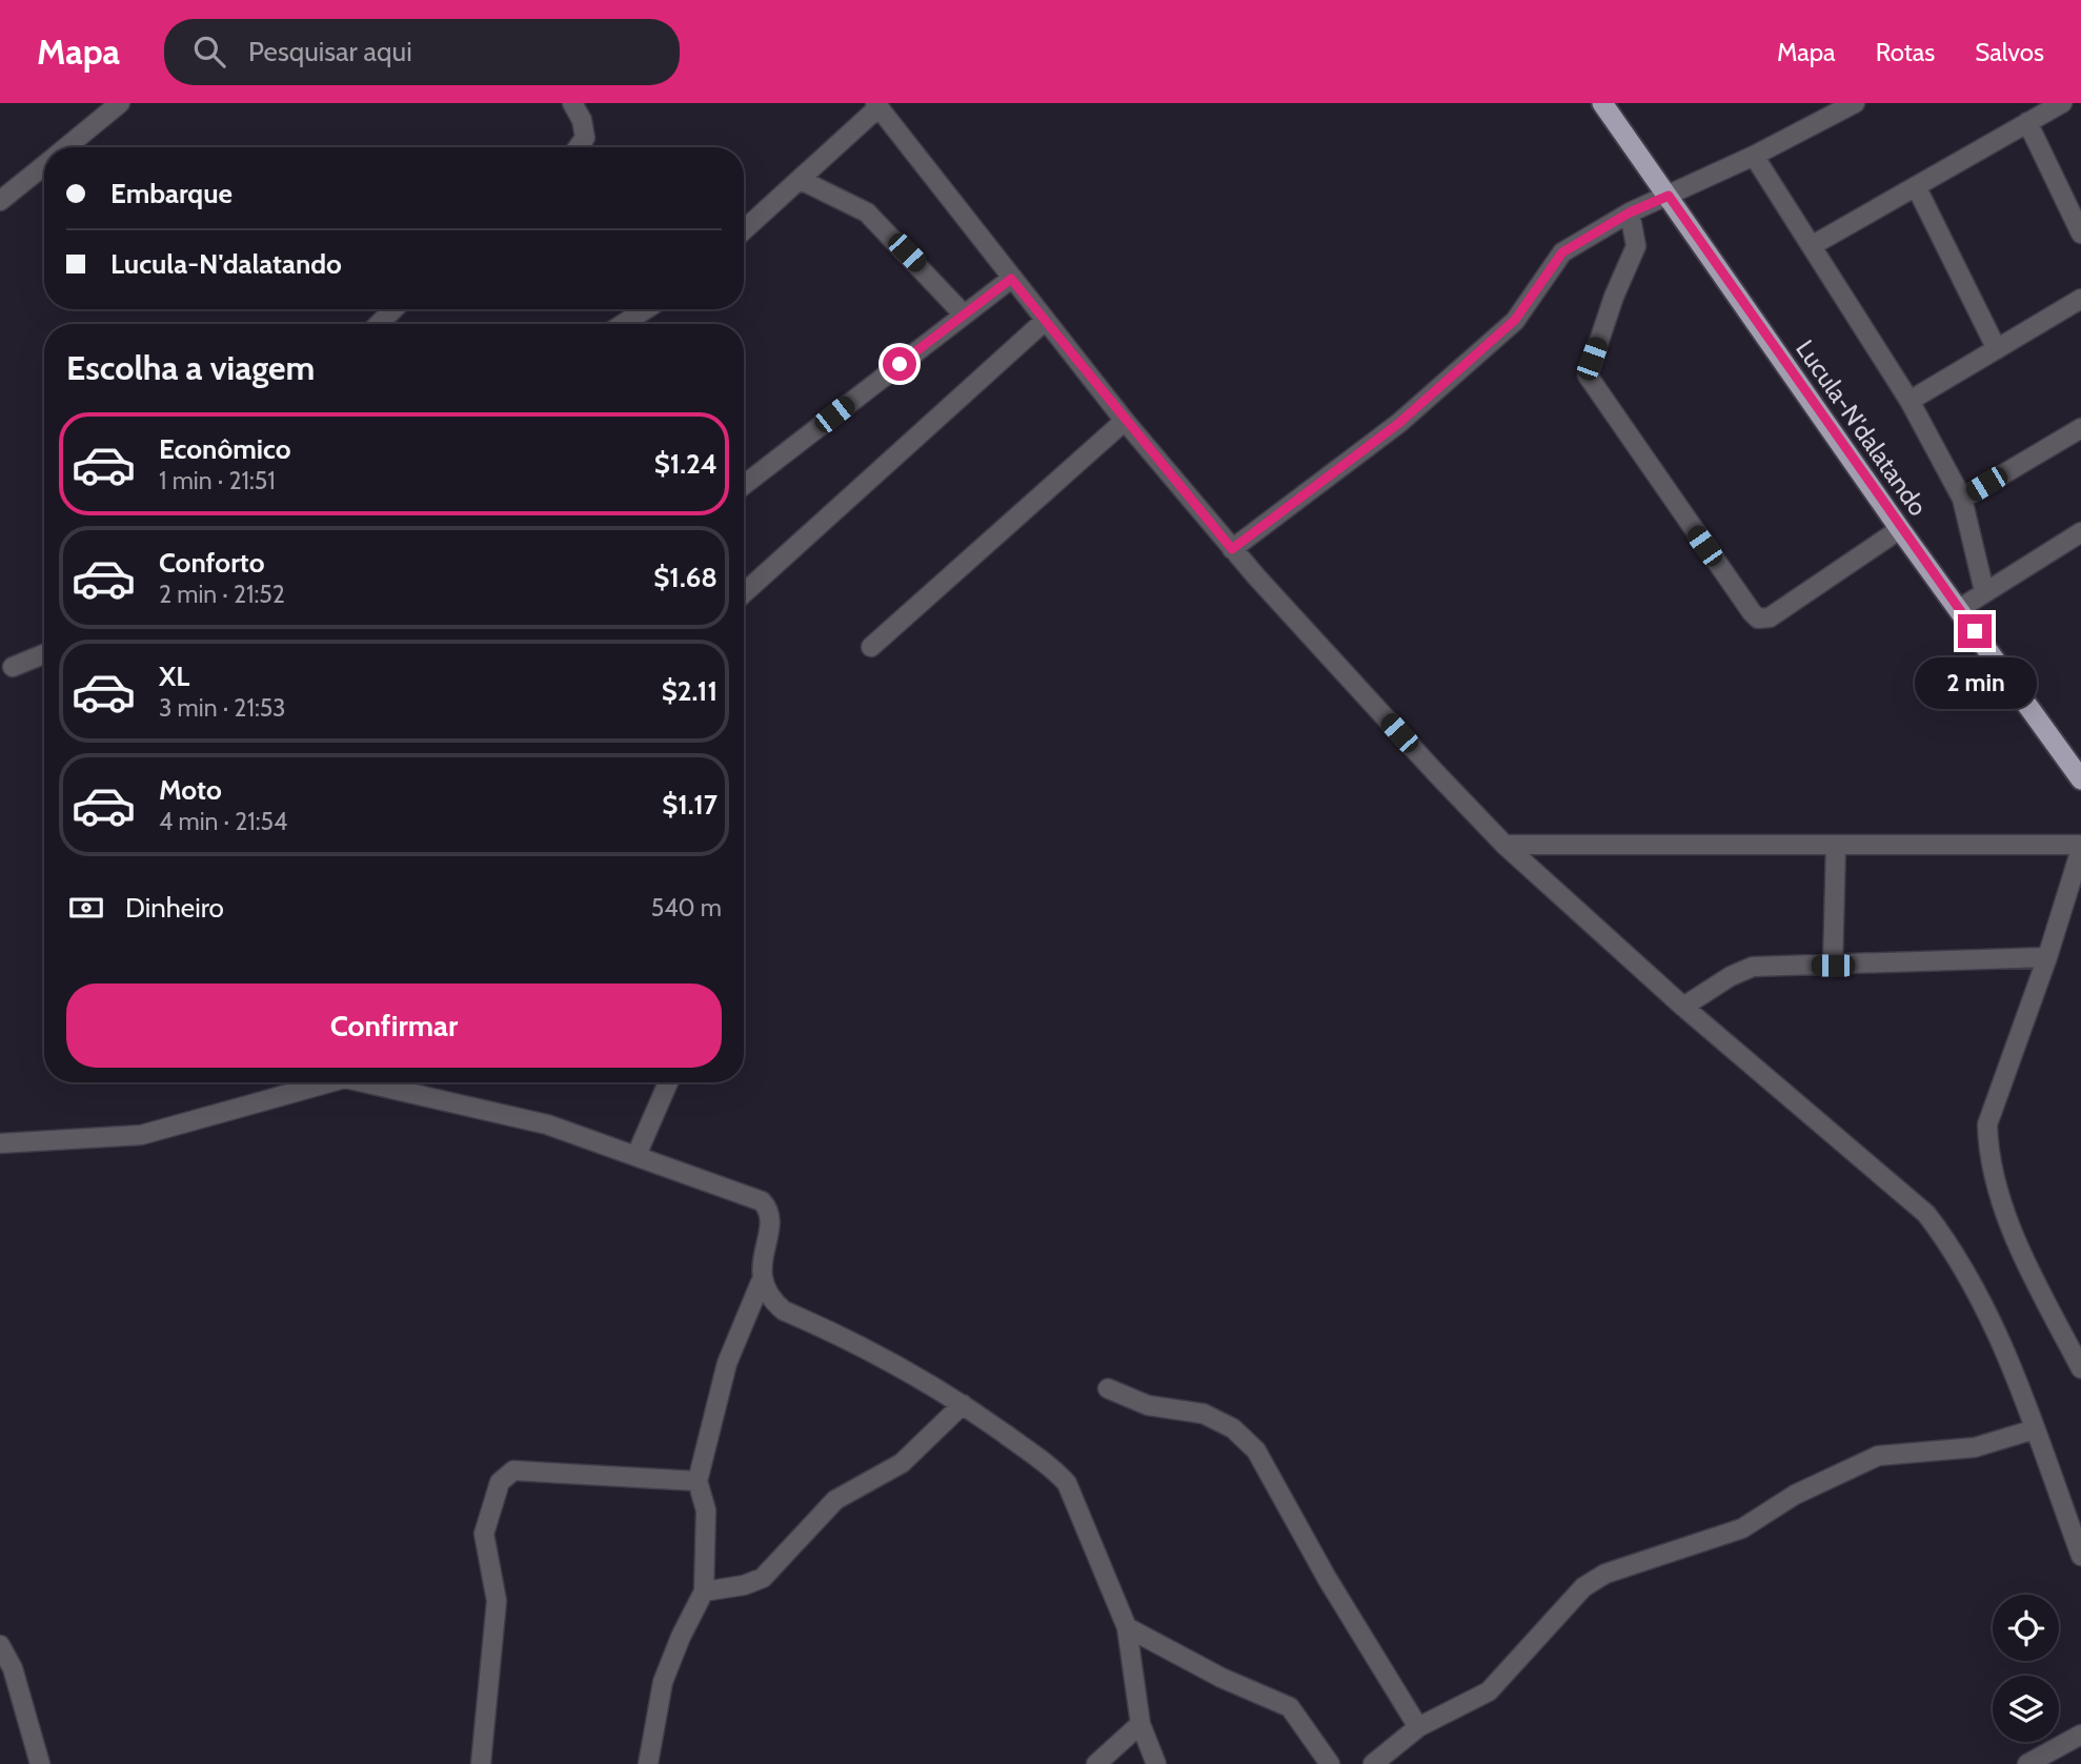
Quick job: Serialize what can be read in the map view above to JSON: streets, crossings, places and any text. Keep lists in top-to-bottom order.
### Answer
{
  "streets": {
    "highway": ["Lucula-N'dalatando"]
  },
  "page": {
    "header": "Mapa",
    "search": "Pesquisar aqui",
    "nav": ["Mapa", "Rotas", "Salvos"],
    "banner": ["Embarque", "Lucula-N'dalatando"],
    "heading": "Escolha a viagem",
    "list": [
      {
        "name": "Econômico",
        "note": "1 min · 21:51",
        "value": "$1.24"
      },
      {
        "name": "Conforto",
        "note": "2 min · 21:52",
        "value": "$1.68"
      },
      {
        "name": "XL",
        "note": "3 min · 21:53",
        "value": "$2.11"
      },
      {
        "name": "Moto",
        "note": "4 min · 21:54",
        "value": "$1.17"
      }
    ],
    "bubble": "2 min",
    "pay": ["Dinheiro", "540 m"],
    "buttons": "Confirmar"
  }
}
